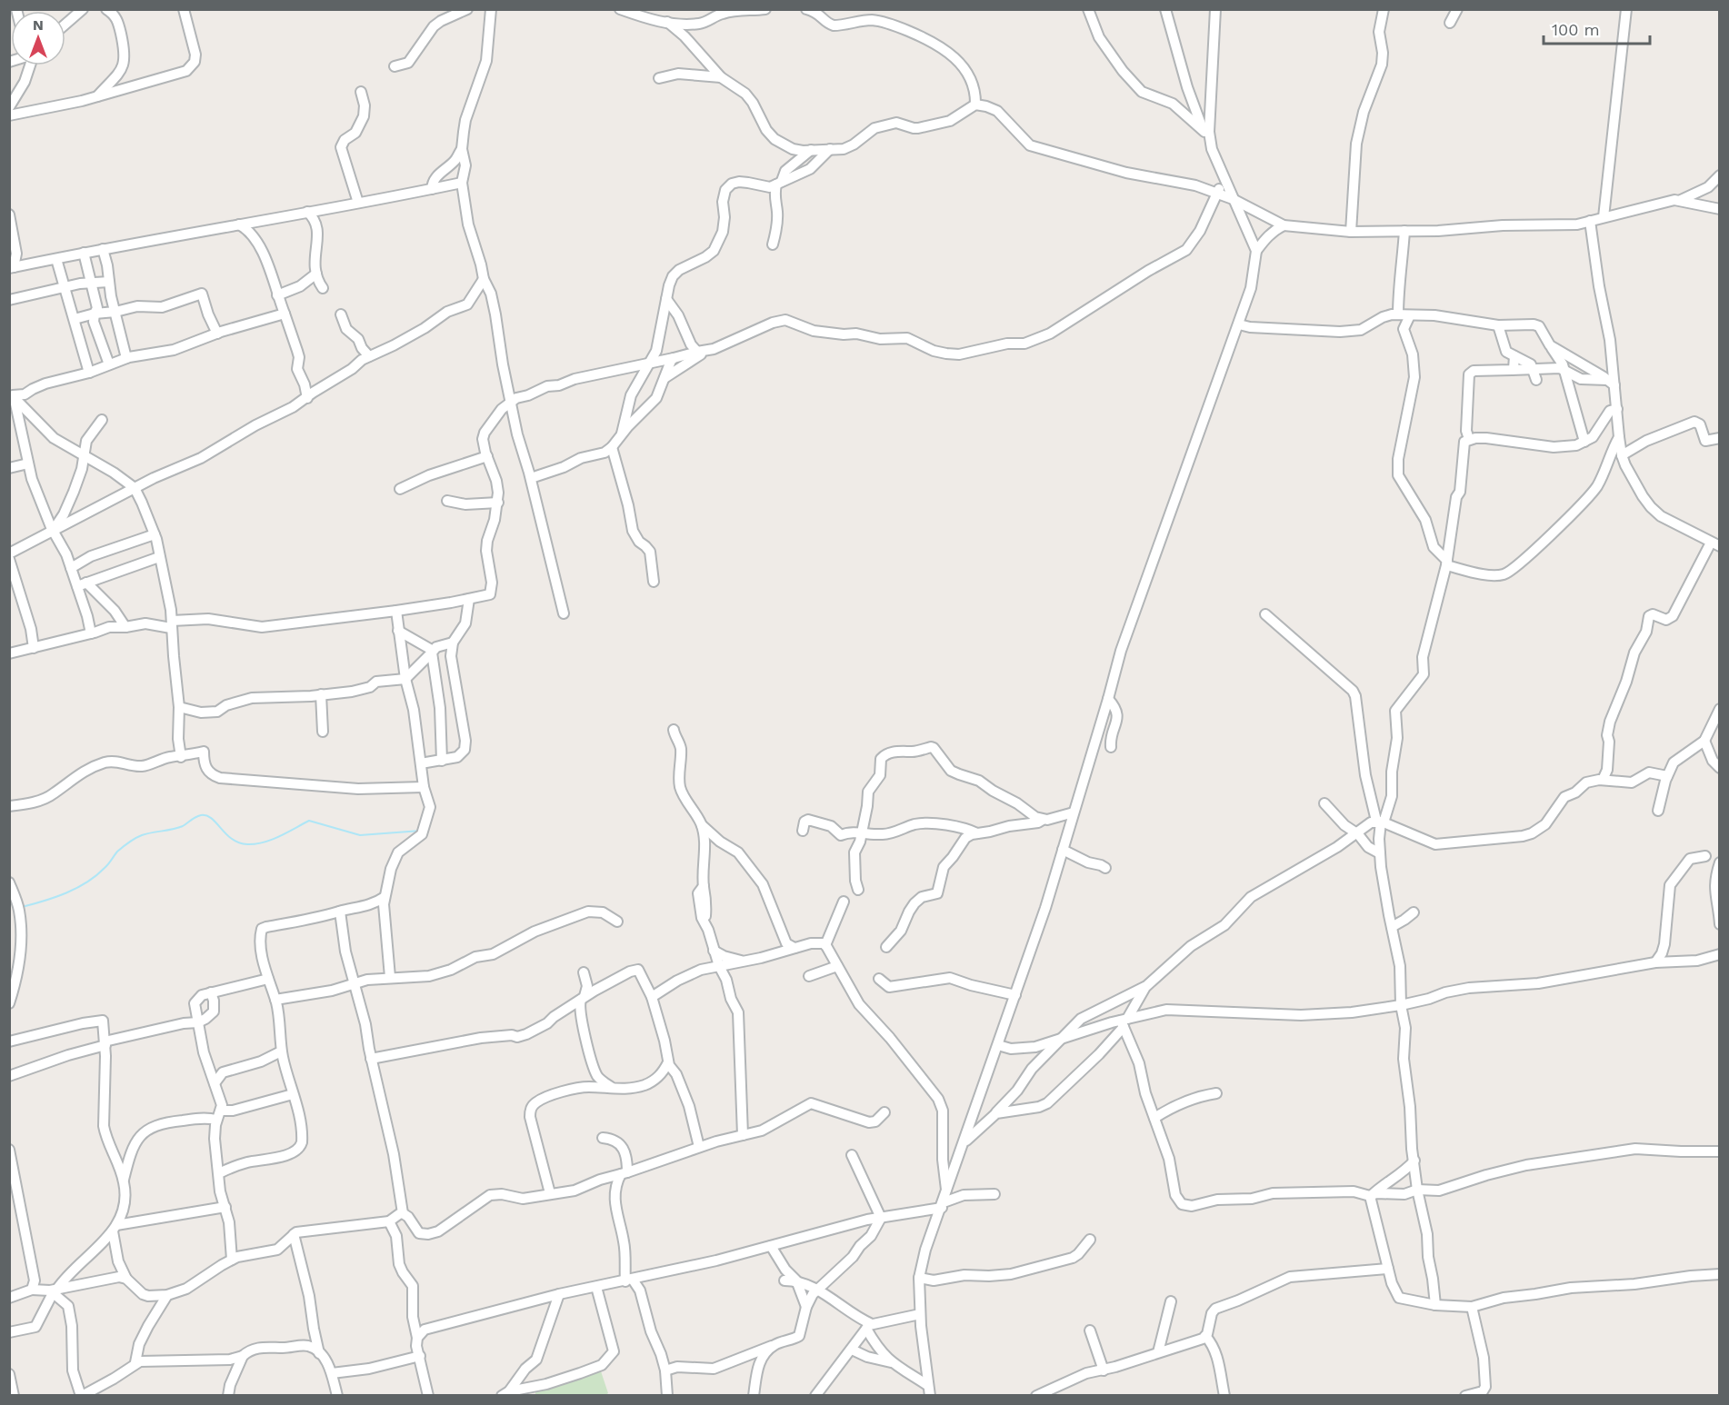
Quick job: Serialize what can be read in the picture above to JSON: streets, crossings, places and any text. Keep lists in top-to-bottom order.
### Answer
{
  "scale_bar": "100 m",
  "north": "top"
}
